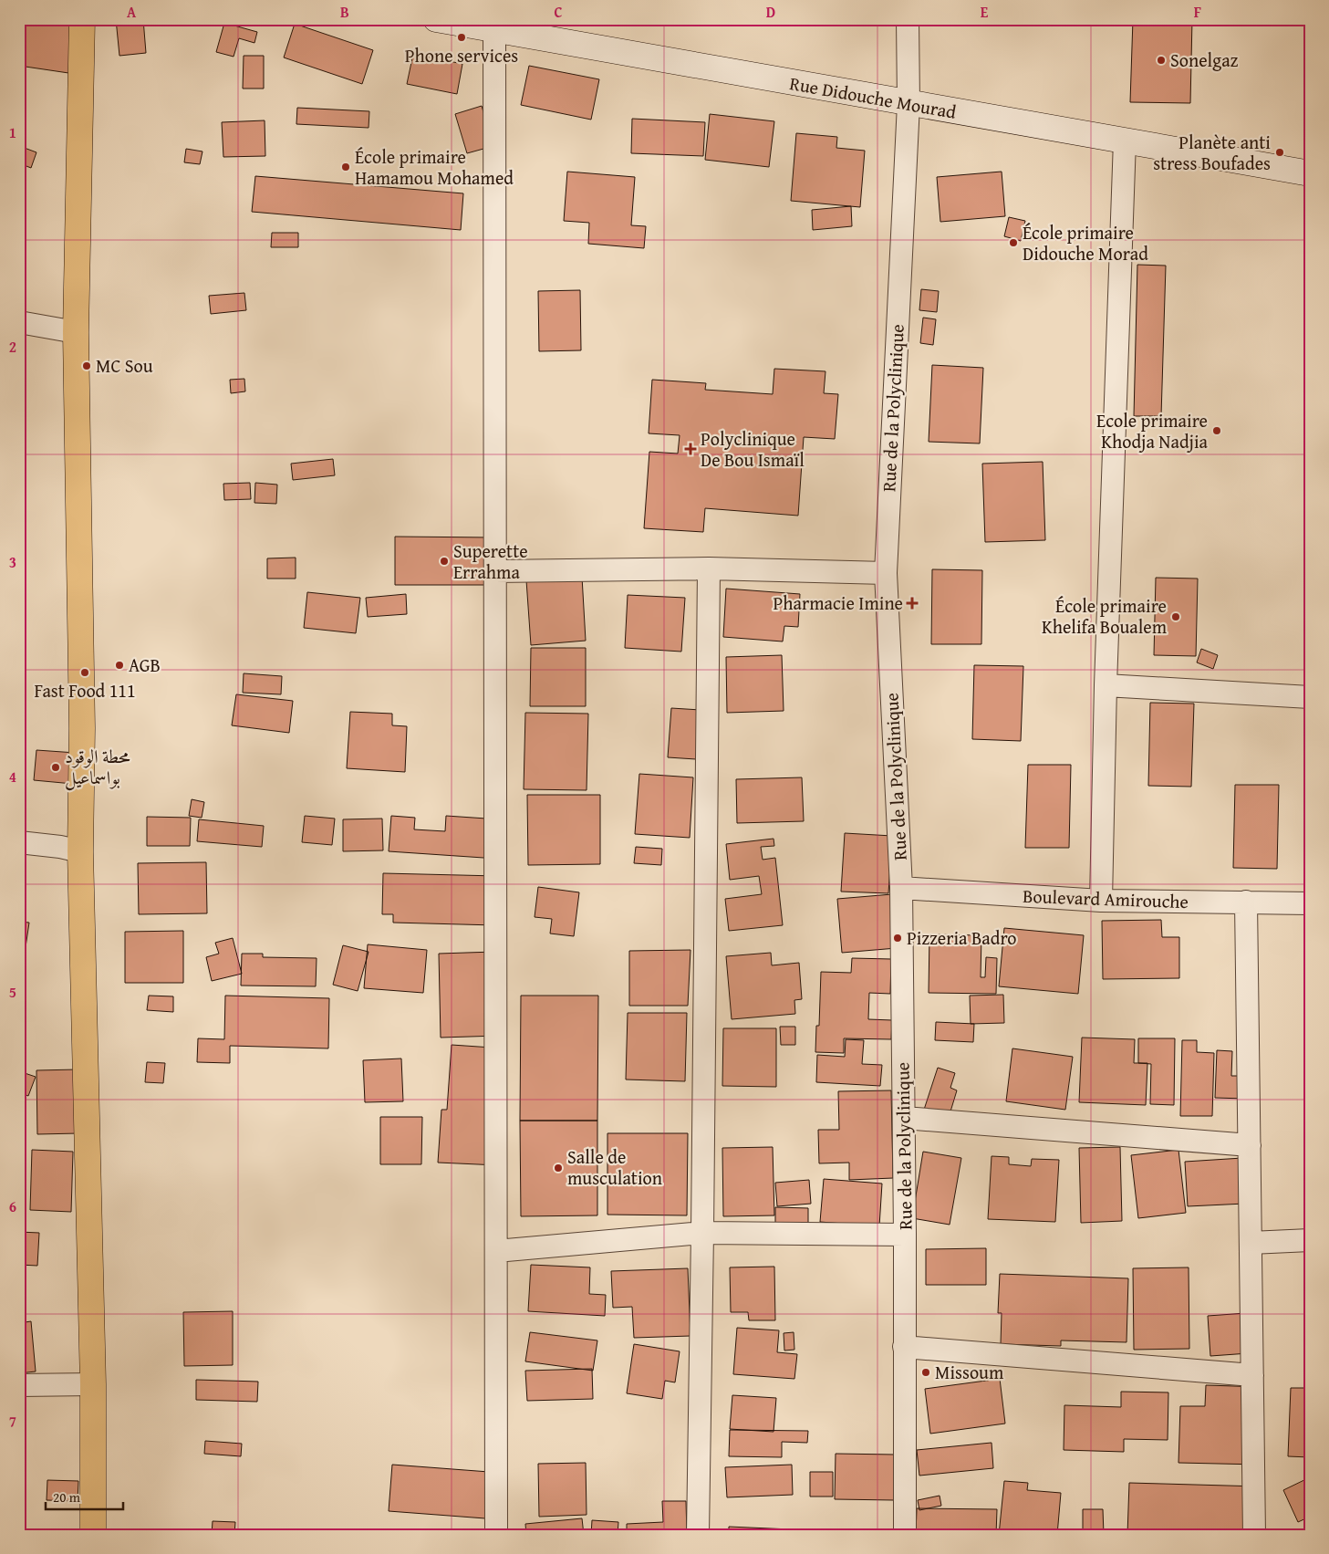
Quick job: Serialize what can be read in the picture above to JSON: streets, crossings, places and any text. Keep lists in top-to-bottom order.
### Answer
{
  "streets": {
    "main road": ["Rue Didouche Mourad"],
    "street": ["Rue de la Polyclinique", "Boulevard Amirouche"]
  },
  "crossings": [
    ["Rue Didouche Mourad", "Rue de la Polyclinique"],
    ["Rue de la Polyclinique", "Boulevard Amirouche"]
  ],
  "places": {
    "other": [
      "Phone services",
      "Sonelgaz",
      "Planète anti stress Boufades",
      "École primaire Hamamou Mohamed",
      "École primaire Didouche Morad",
      "MC Sou",
      "Ecole primaire Khodja Nadjia",
      "Superette Errahma",
      "École primaire Khelifa Boualem",
      "AGB",
      "Fast Food 111",
      "محطة الوقود بواسماعيل",
      "Pizzeria Badro",
      "Salle de musculation",
      "Missoum"
    ],
    "health": ["Polyclinique De Bou Ismaïl", "Pharmacie Imine"]
  },
  "scale_bar": "20 m",
  "grid": {
    "columns": [
      "A",
      "B",
      "C",
      "D",
      "E",
      "F"
    ],
    "rows": [
      "1",
      "2",
      "3",
      "4",
      "5",
      "6",
      "7"
    ]
  }
}
